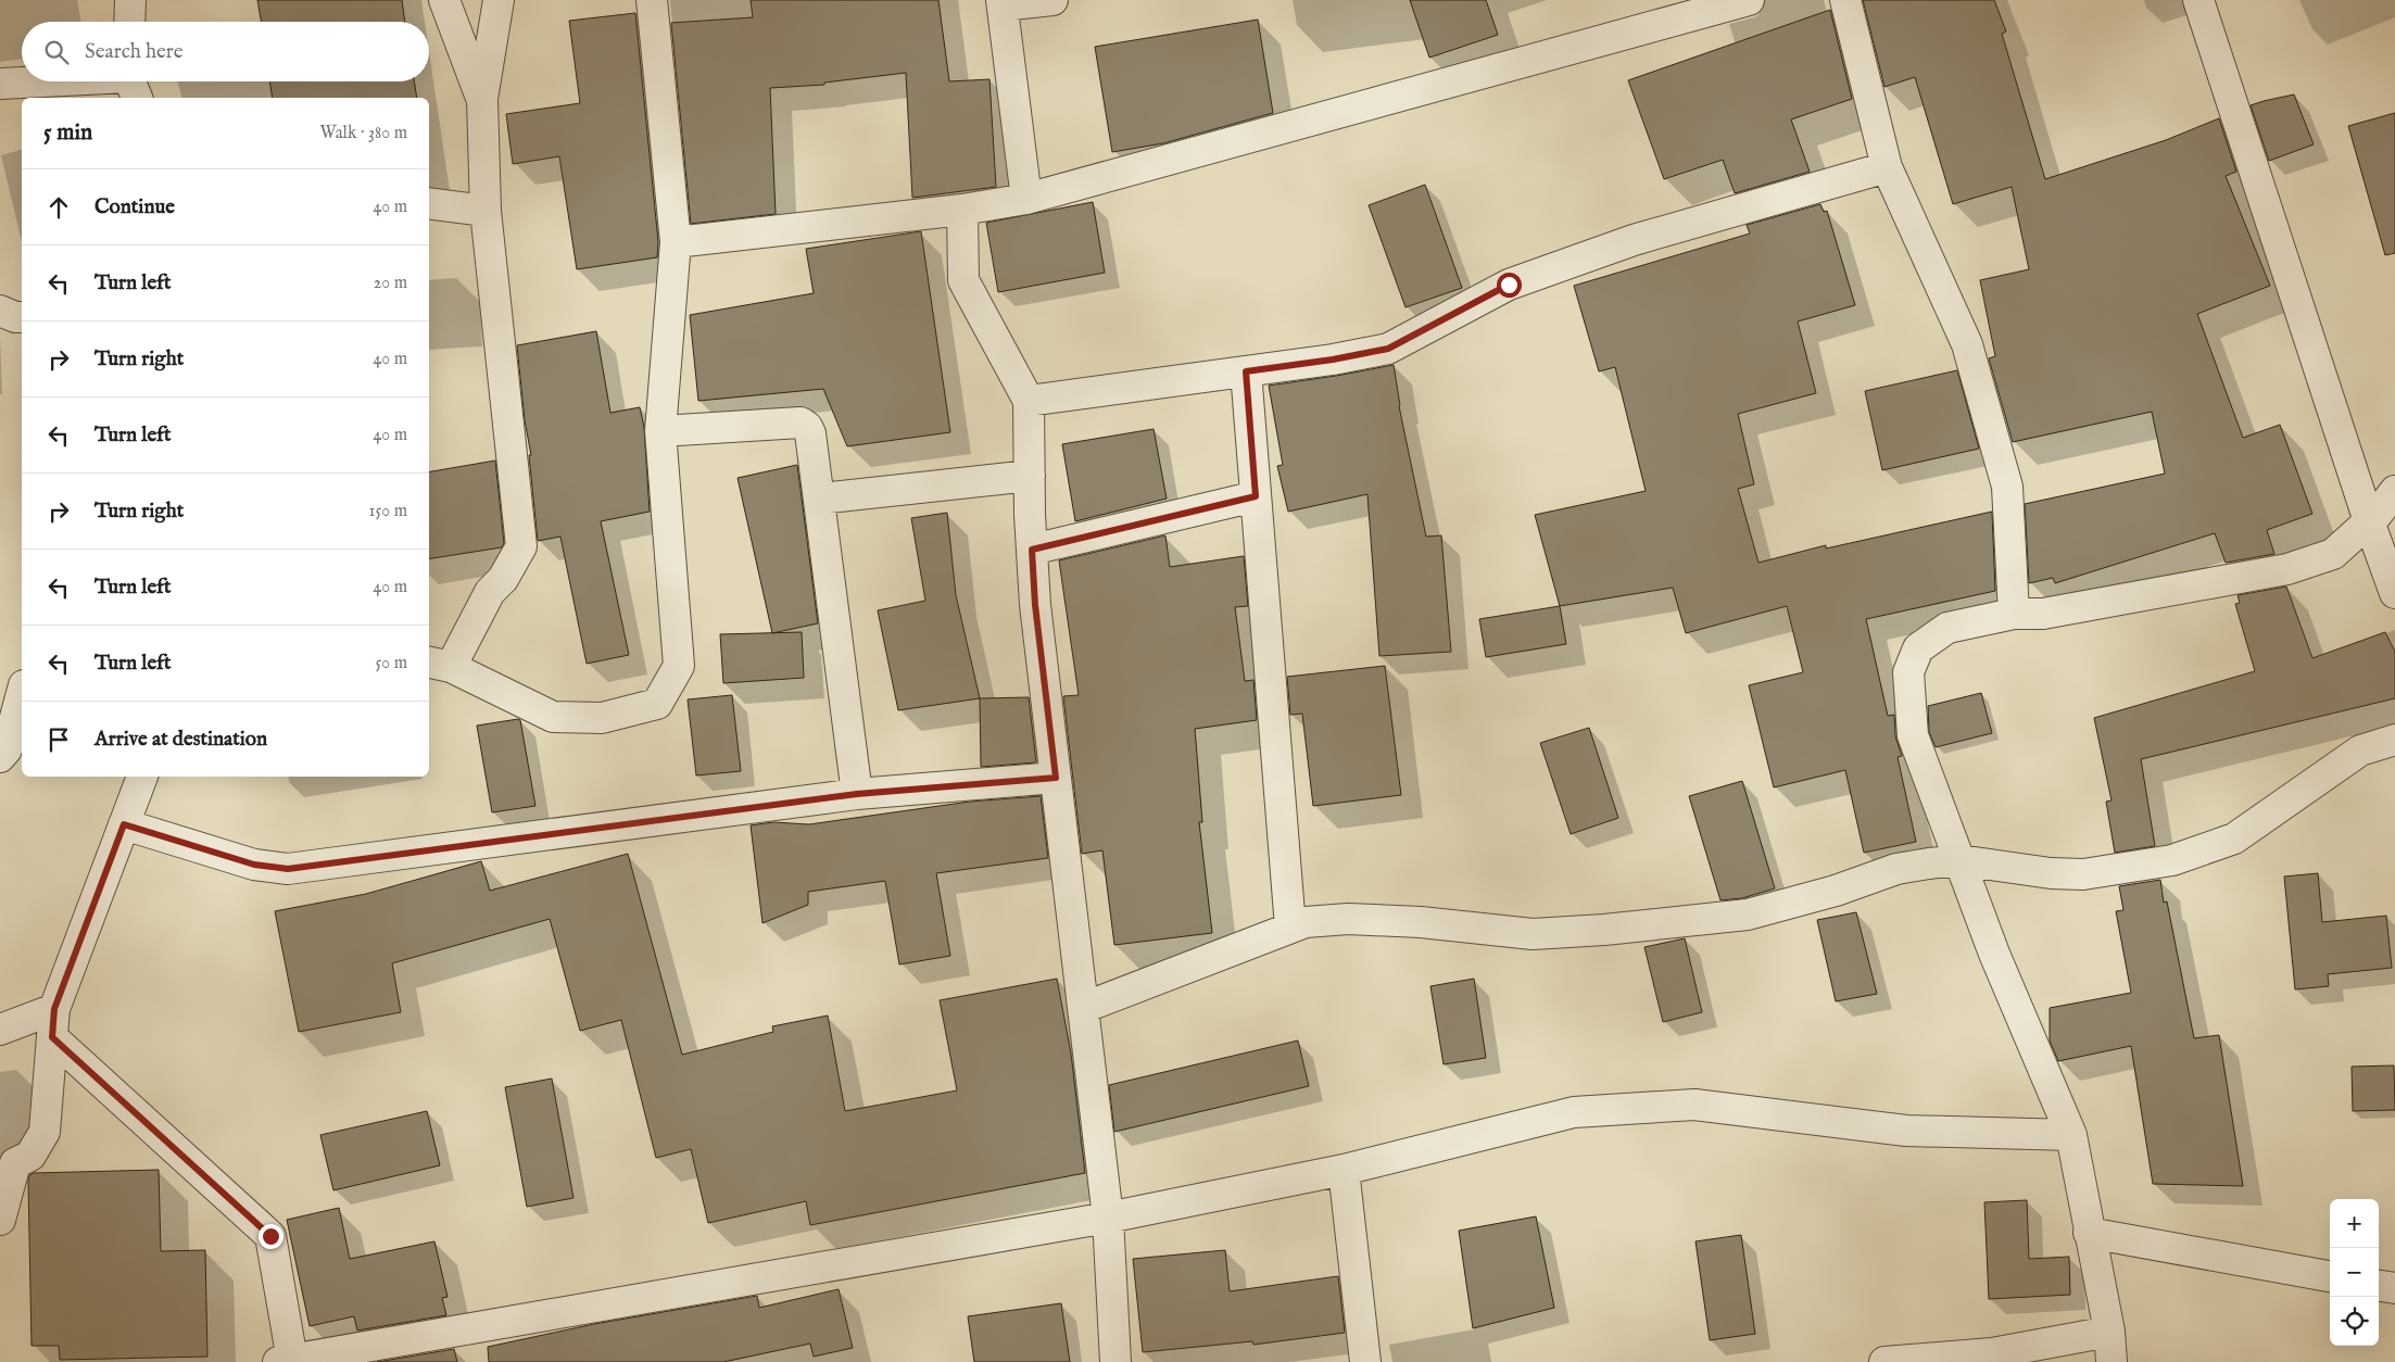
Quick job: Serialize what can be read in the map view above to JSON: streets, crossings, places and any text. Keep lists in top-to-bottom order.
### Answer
{
  "page": {
    "search": "Search here",
    "heading": ["5 min", "Walk · 380 m"],
    "list": [
      ["Continue", "40 m"],
      ["Turn left", "20 m"],
      ["Turn right", "40 m"],
      ["Turn left", "40 m"],
      ["Turn right", "150 m"],
      ["Turn left", "40 m"],
      ["Turn left", "50 m"],
      "Arrive at destination"
    ],
    "map_buttons": ["+", "−"]
  }
}
